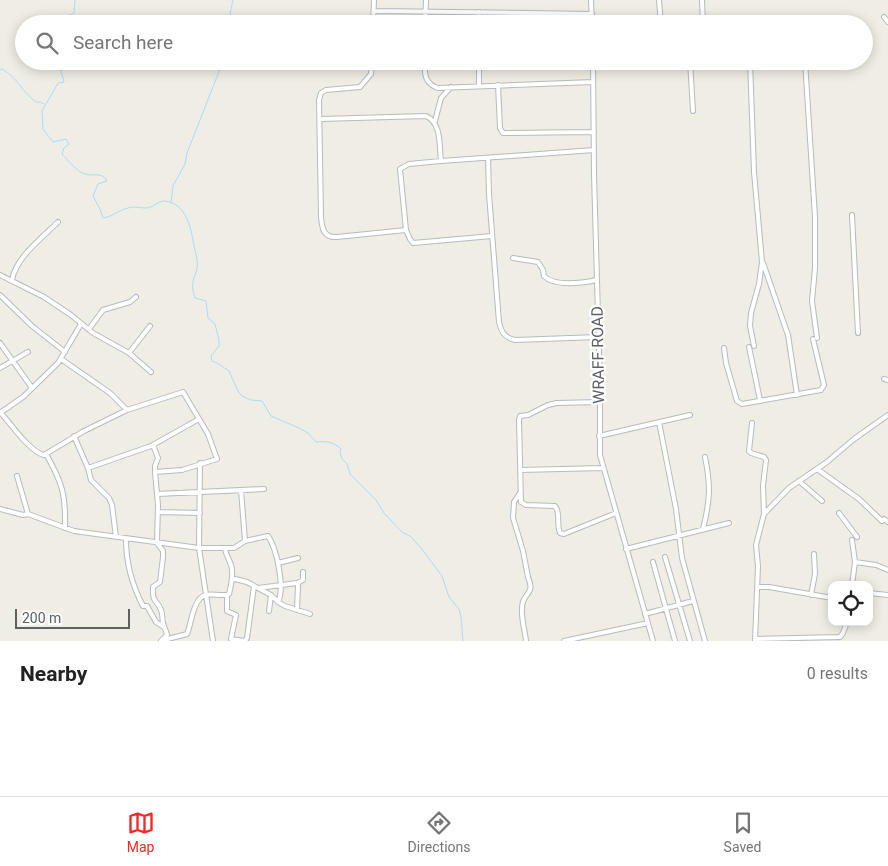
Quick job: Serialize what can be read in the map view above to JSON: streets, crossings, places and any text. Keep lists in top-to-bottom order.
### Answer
{
  "streets": {
    "street": ["WRAFF ROAD"]
  },
  "scale_bar": "200 m",
  "page": {
    "search": "Search here",
    "scale": "200 m",
    "heading": ["Nearby", "0 results"],
    "nav": ["Map", "Directions", "Saved"]
  }
}
